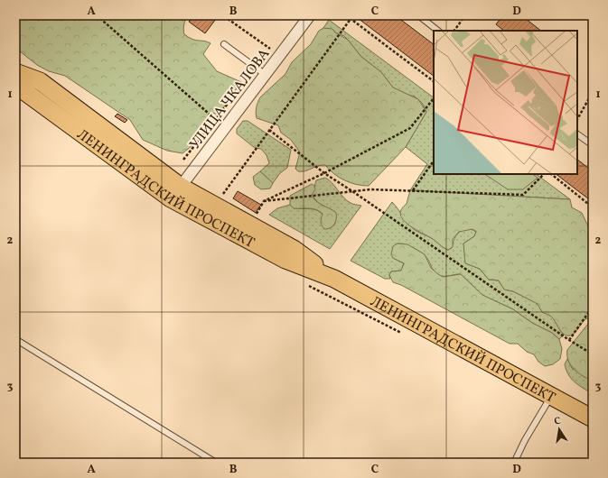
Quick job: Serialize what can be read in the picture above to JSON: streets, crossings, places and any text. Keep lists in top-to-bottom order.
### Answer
{
  "streets": {
    "main road": ["ЛЕНИНГРАДСКИЙ ПРОСПЕКТ"],
    "street": ["УЛИЦА ЧКАЛОВА"]
  },
  "crossings": [
    ["УЛИЦА ЧКАЛОВА", "ЛЕНИНГРАДСКИЙ ПРОСПЕКТ"]
  ],
  "north": "top",
  "grid": {
    "columns": [
      "A",
      "B",
      "C",
      "D"
    ],
    "rows": ["1", "2", "3"]
  }
}
